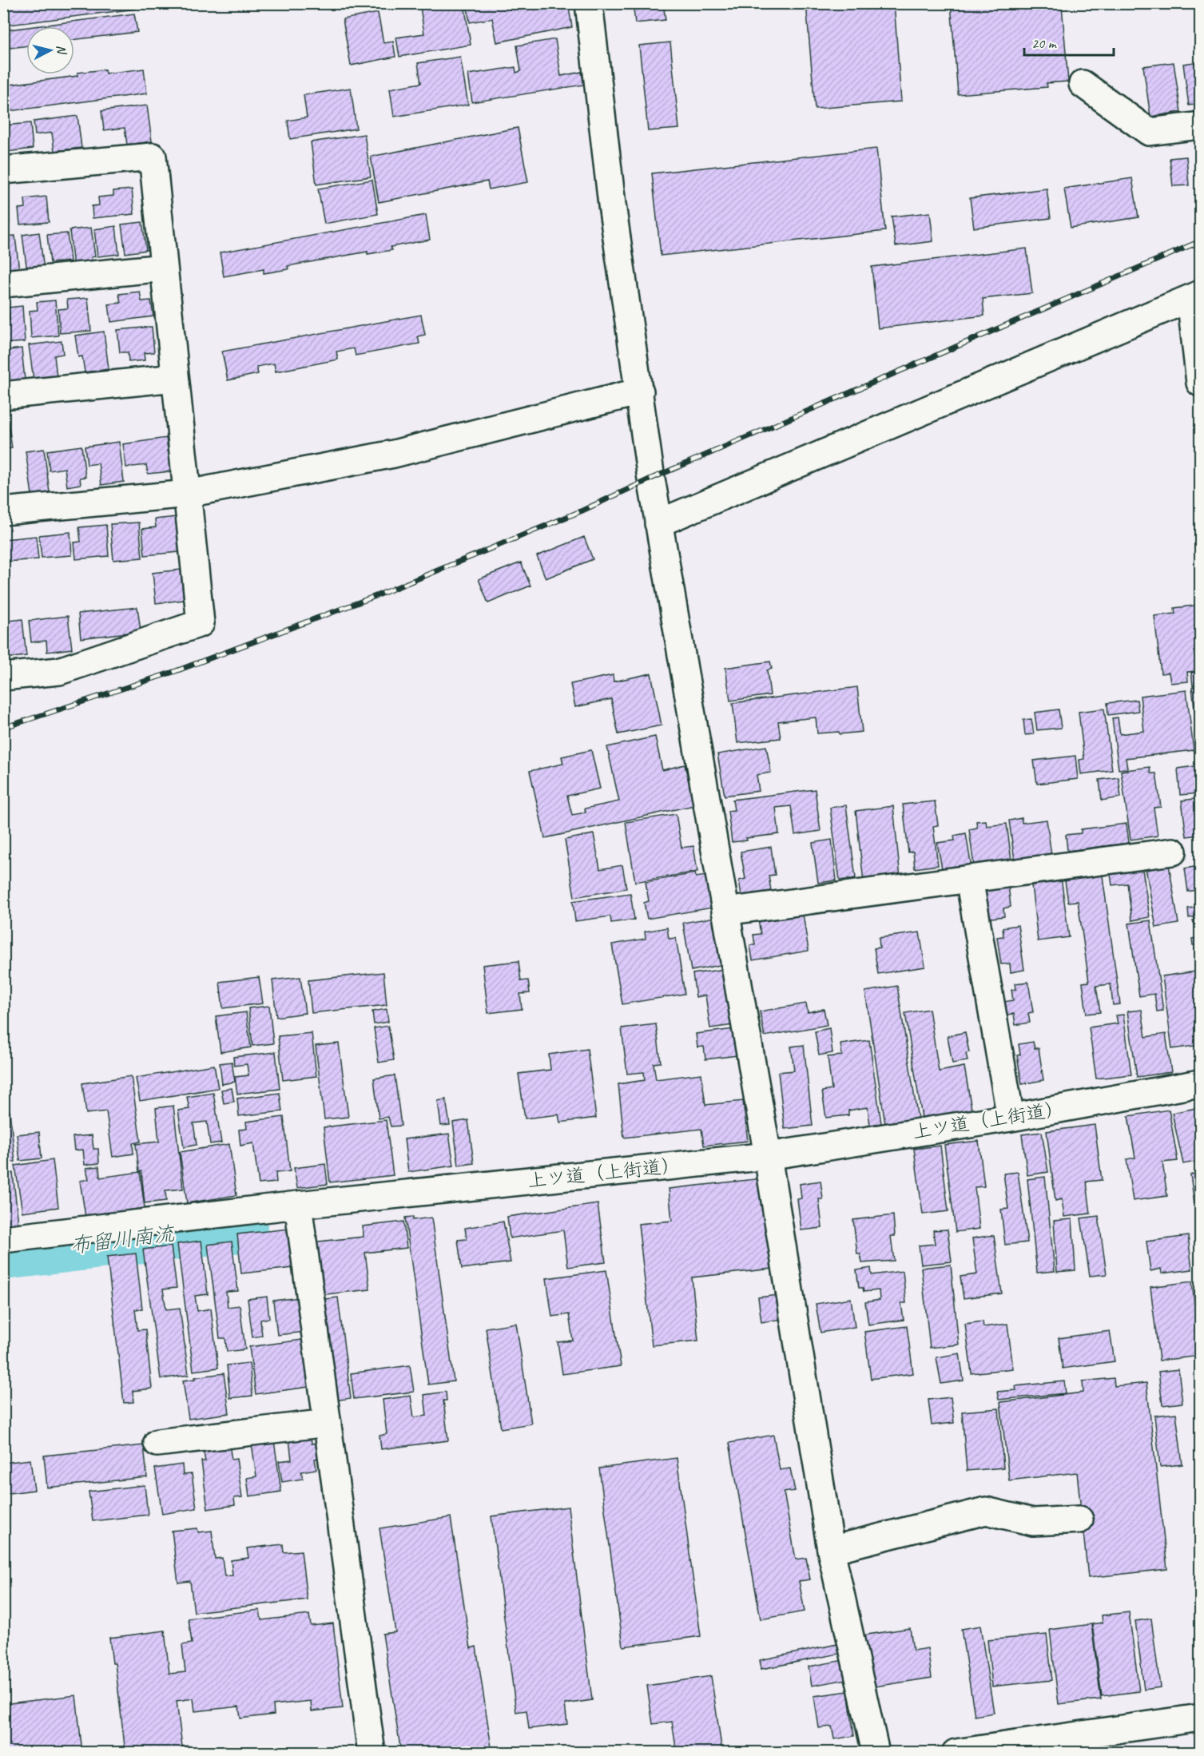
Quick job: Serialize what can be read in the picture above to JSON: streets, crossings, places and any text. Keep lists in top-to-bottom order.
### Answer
{
  "streets": {
    "main road": ["上ツ道（上街道）"]
  },
  "water": ["布留川南流"],
  "scale_bar": "20 m",
  "north": "right"
}
